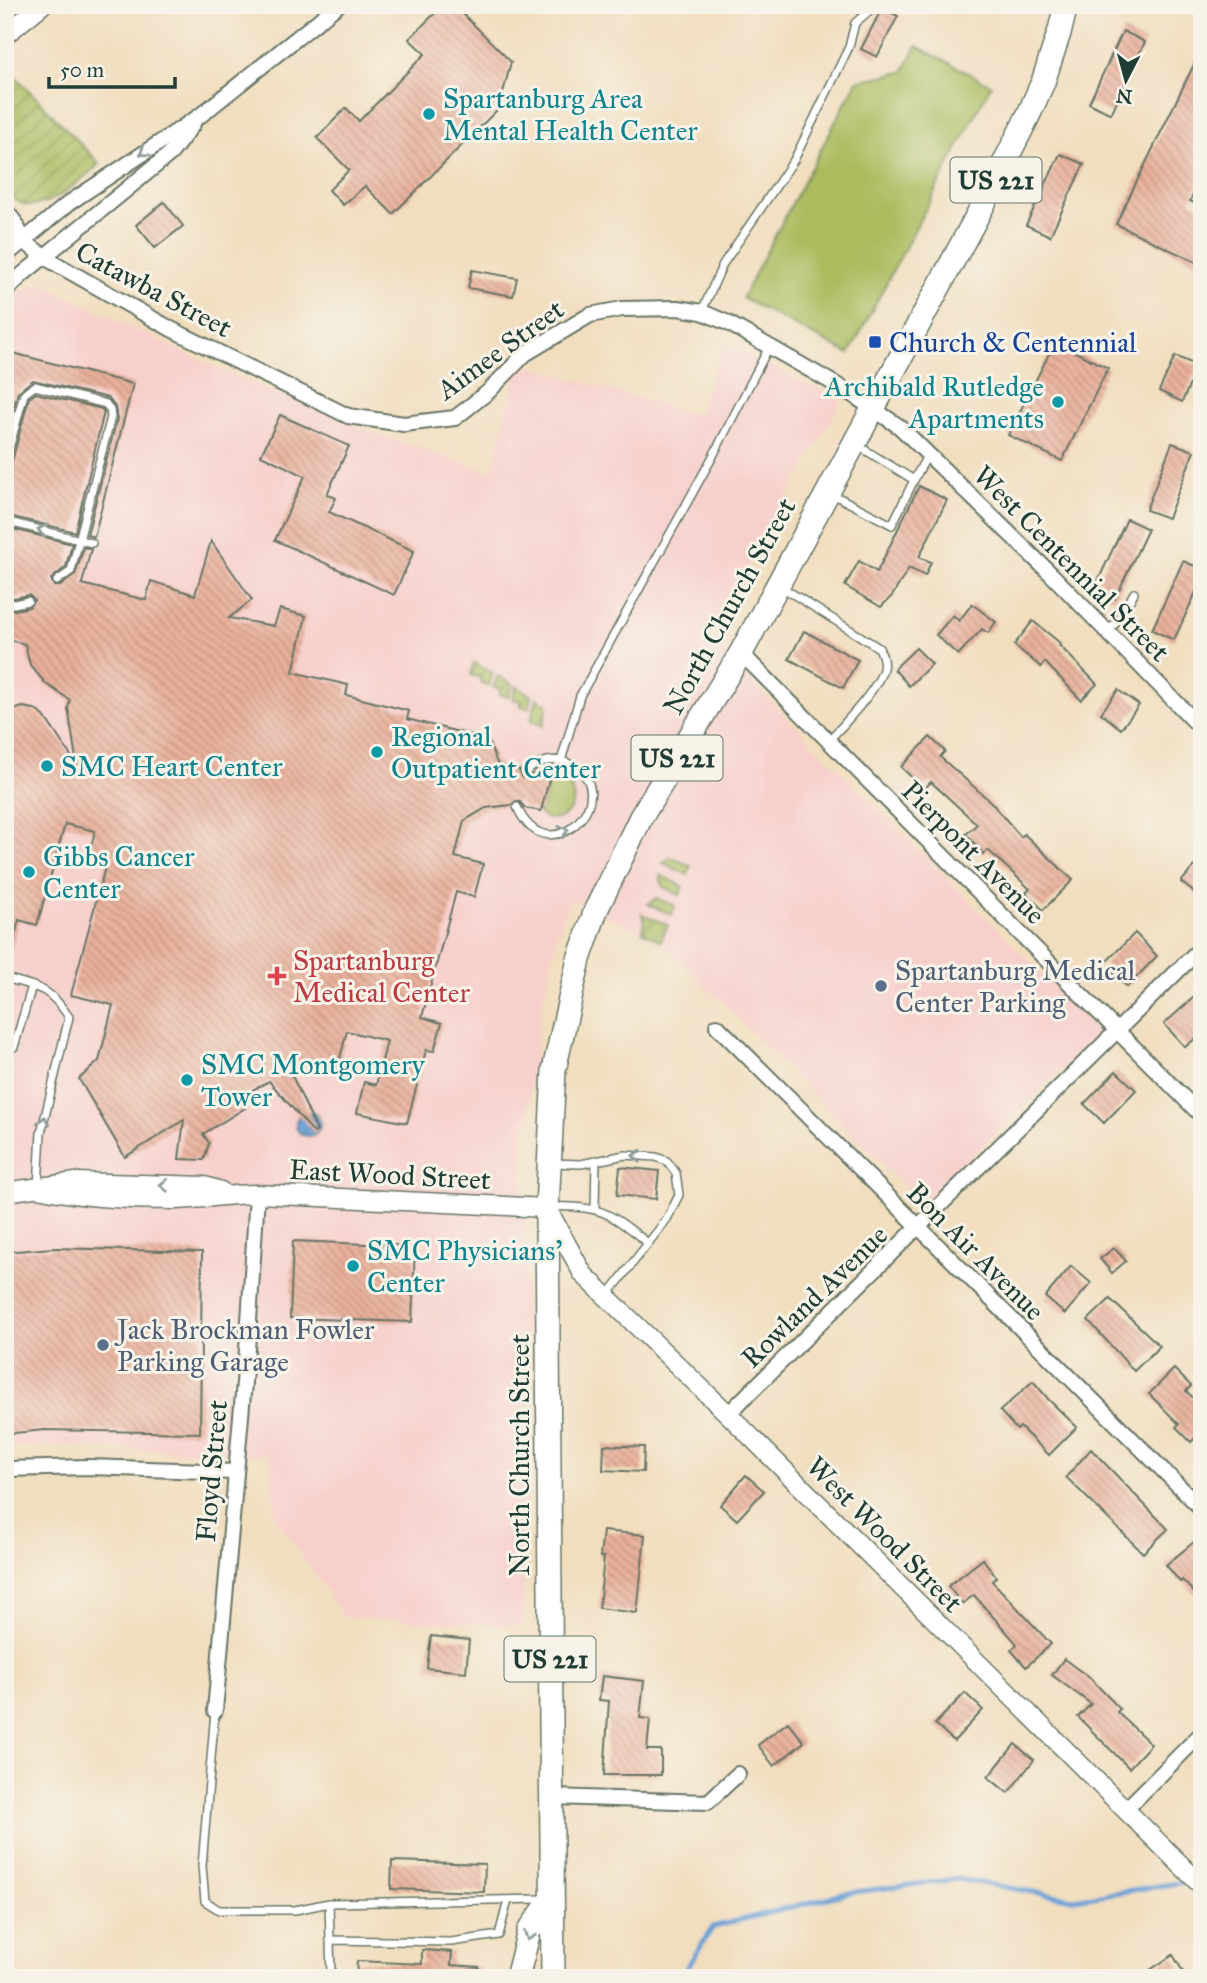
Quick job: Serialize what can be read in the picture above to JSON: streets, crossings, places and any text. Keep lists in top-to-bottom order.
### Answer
{
  "streets": {
    "main road": ["US 221", "North Church Street"],
    "street": [
      "Catawba Street",
      "Aimee Street",
      "West Centennial Street",
      "Pierpont Avenue",
      "East Wood Street",
      "Bon Air Avenue",
      "Rowland Avenue",
      "Floyd Street",
      "West Wood Street"
    ]
  },
  "crossings": [
    ["Catawba Street", "Aimee Street"],
    ["Aimee Street", "West Centennial Street"],
    ["Aimee Street", "North Church Street"],
    ["West Centennial Street", "North Church Street"],
    ["North Church Street", "Pierpont Avenue"],
    ["North Church Street", "East Wood Street"],
    ["North Church Street", "West Wood Street"],
    ["Pierpont Avenue", "Rowland Avenue"],
    ["East Wood Street", "Floyd Street"],
    ["East Wood Street", "West Wood Street"],
    ["Bon Air Avenue", "Rowland Avenue"],
    ["Rowland Avenue", "West Wood Street"]
  ],
  "places": {
    "other": [
      "Spartanburg Area Mental Health Center",
      "Archibald Rutledge Apartments",
      "Regional Outpatient Center",
      "SMC Heart Center",
      "Gibbs Cancer Center",
      "Spartanburg Medical Center Parking",
      "SMC Montgomery Tower",
      "SMC Physicians' Center",
      "Jack Brockman Fowler Parking Garage"
    ],
    "transit": ["Church & Centennial"],
    "health": ["Spartanburg Medical Center"]
  },
  "scale_bar": "50 m",
  "north": "bottom"
}
